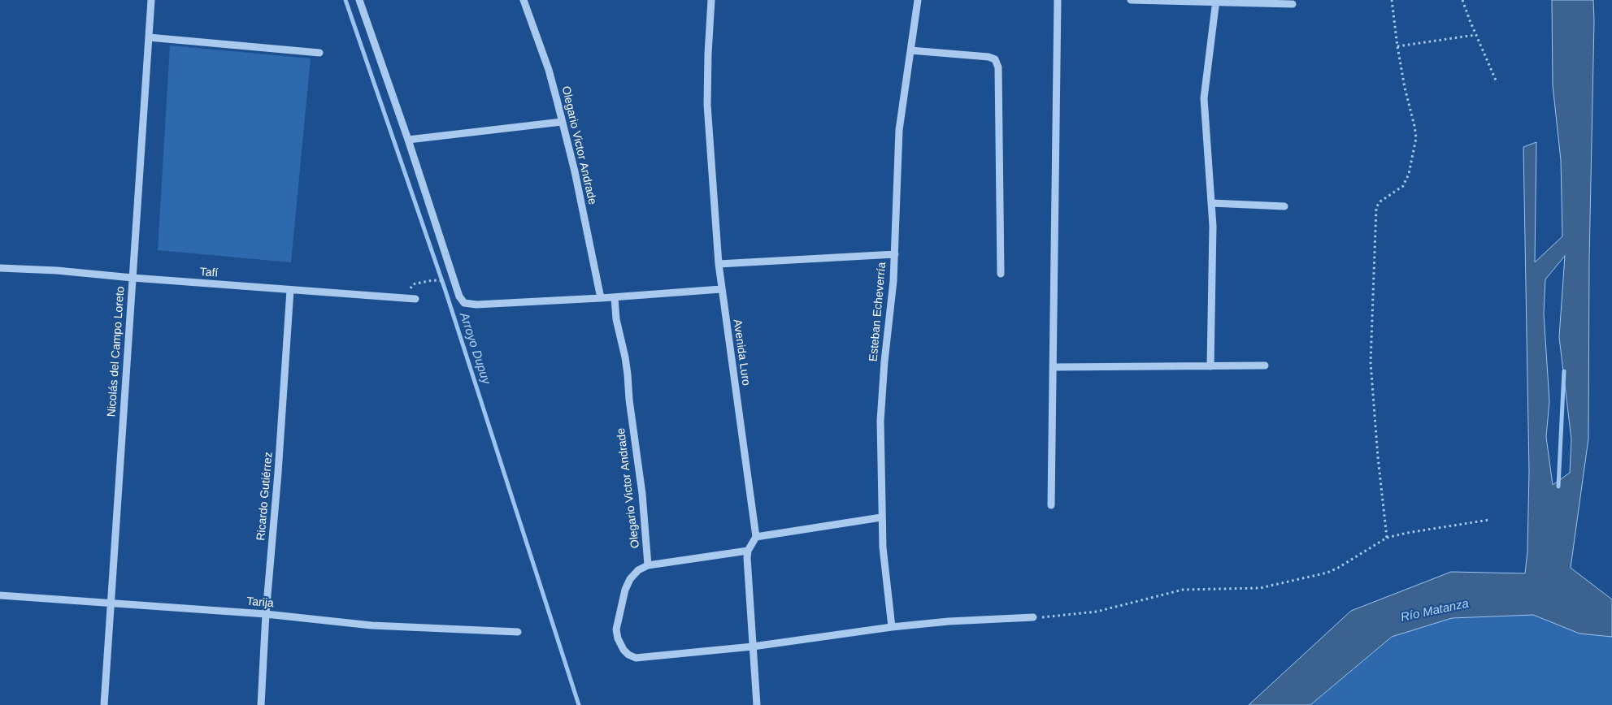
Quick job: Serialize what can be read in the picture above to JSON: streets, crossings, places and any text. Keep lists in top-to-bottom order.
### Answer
{
  "streets": {
    "street": [
      "Olegario Victor Andrade",
      "Tafí",
      "Esteban Echeverría",
      "Nicolás del Campo Loreto",
      "Avenida Luro",
      "Ricardo Gutiérrez",
      "Tarija"
    ]
  },
  "crossings": [
    ["Tafí", "Nicolás del Campo Loreto"],
    ["Tafí", "Ricardo Gutiérrez"],
    ["Nicolás del Campo Loreto", "Tarija"],
    ["Ricardo Gutiérrez", "Tarija"]
  ],
  "water": ["Arroyo Dupuy", "Río Matanza"]
}
